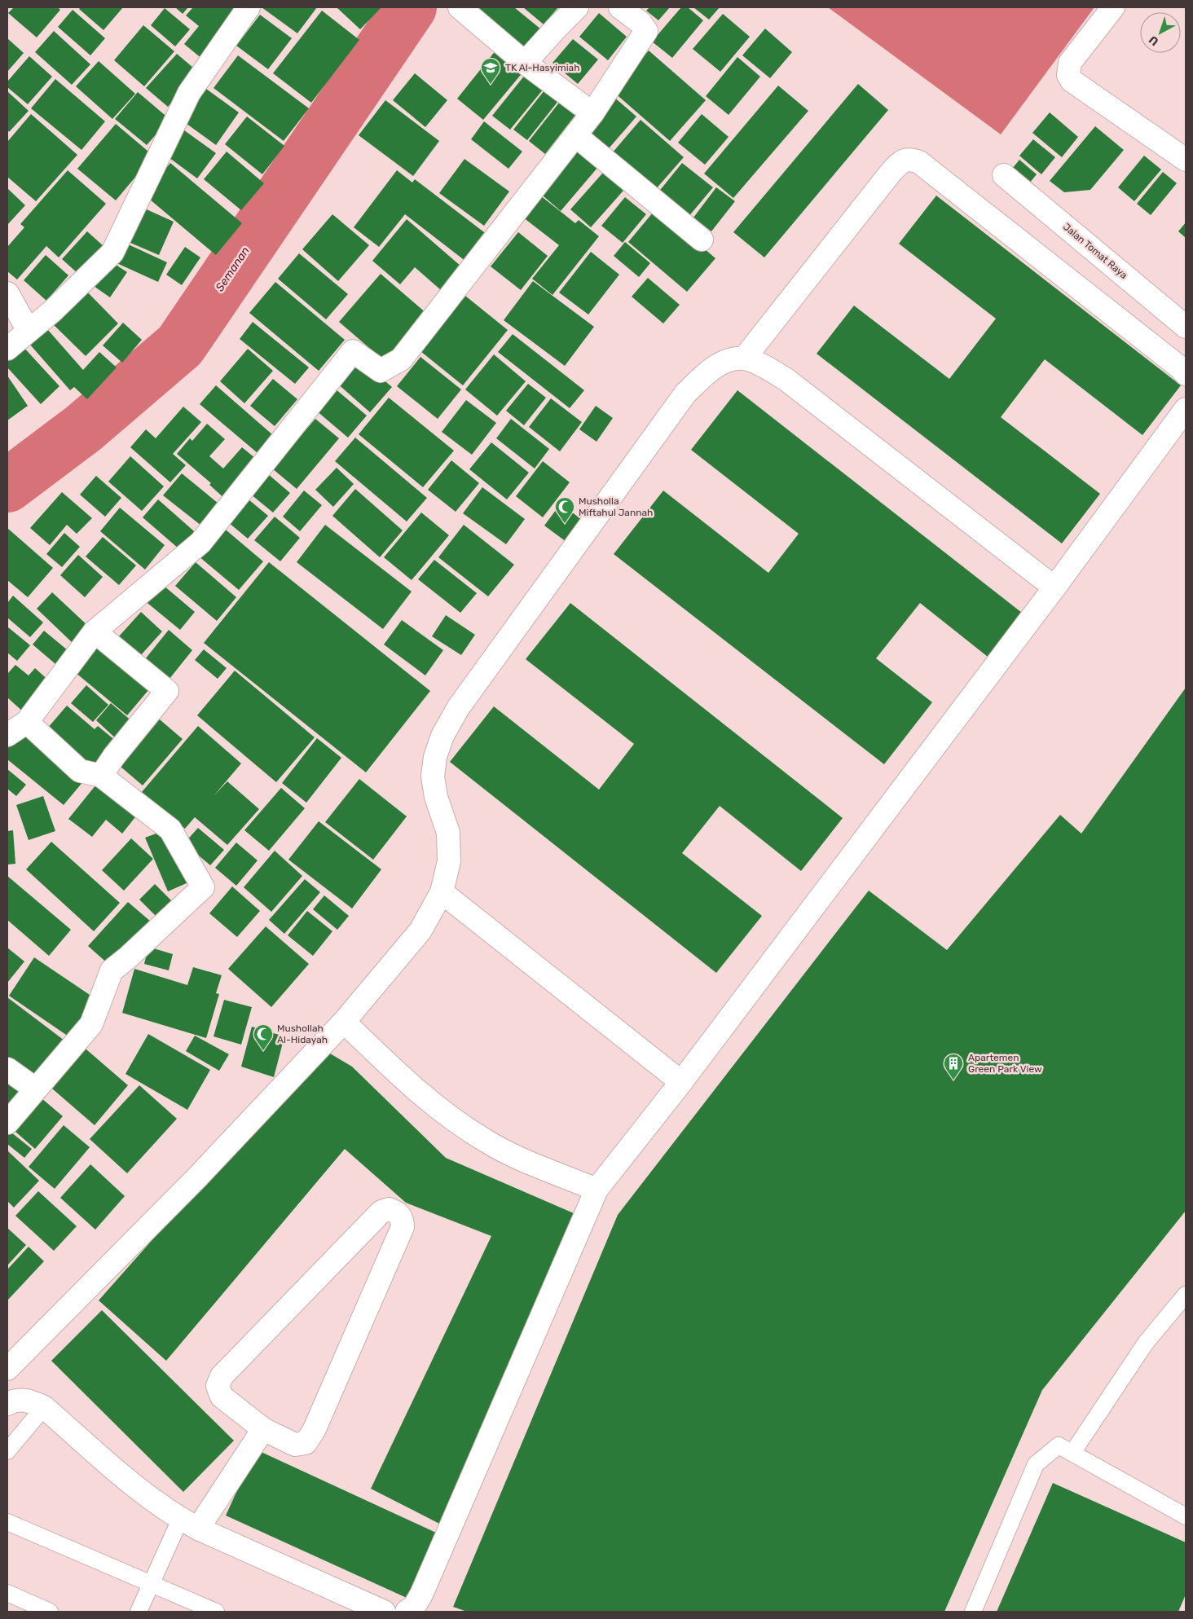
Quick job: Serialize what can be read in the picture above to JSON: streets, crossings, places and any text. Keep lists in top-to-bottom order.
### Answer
{
  "streets": {
    "street": ["Jalan Tomat Raya"]
  },
  "water": ["Semanan"],
  "places": {
    "school or university": ["TK Al-Hasyimiah"],
    "mosque": ["Musholla Miftahul Jannah", "Mushollah Al-Hidayah"],
    "building": ["Apartemen Green Park View"]
  },
  "north": "bottom left"
}
